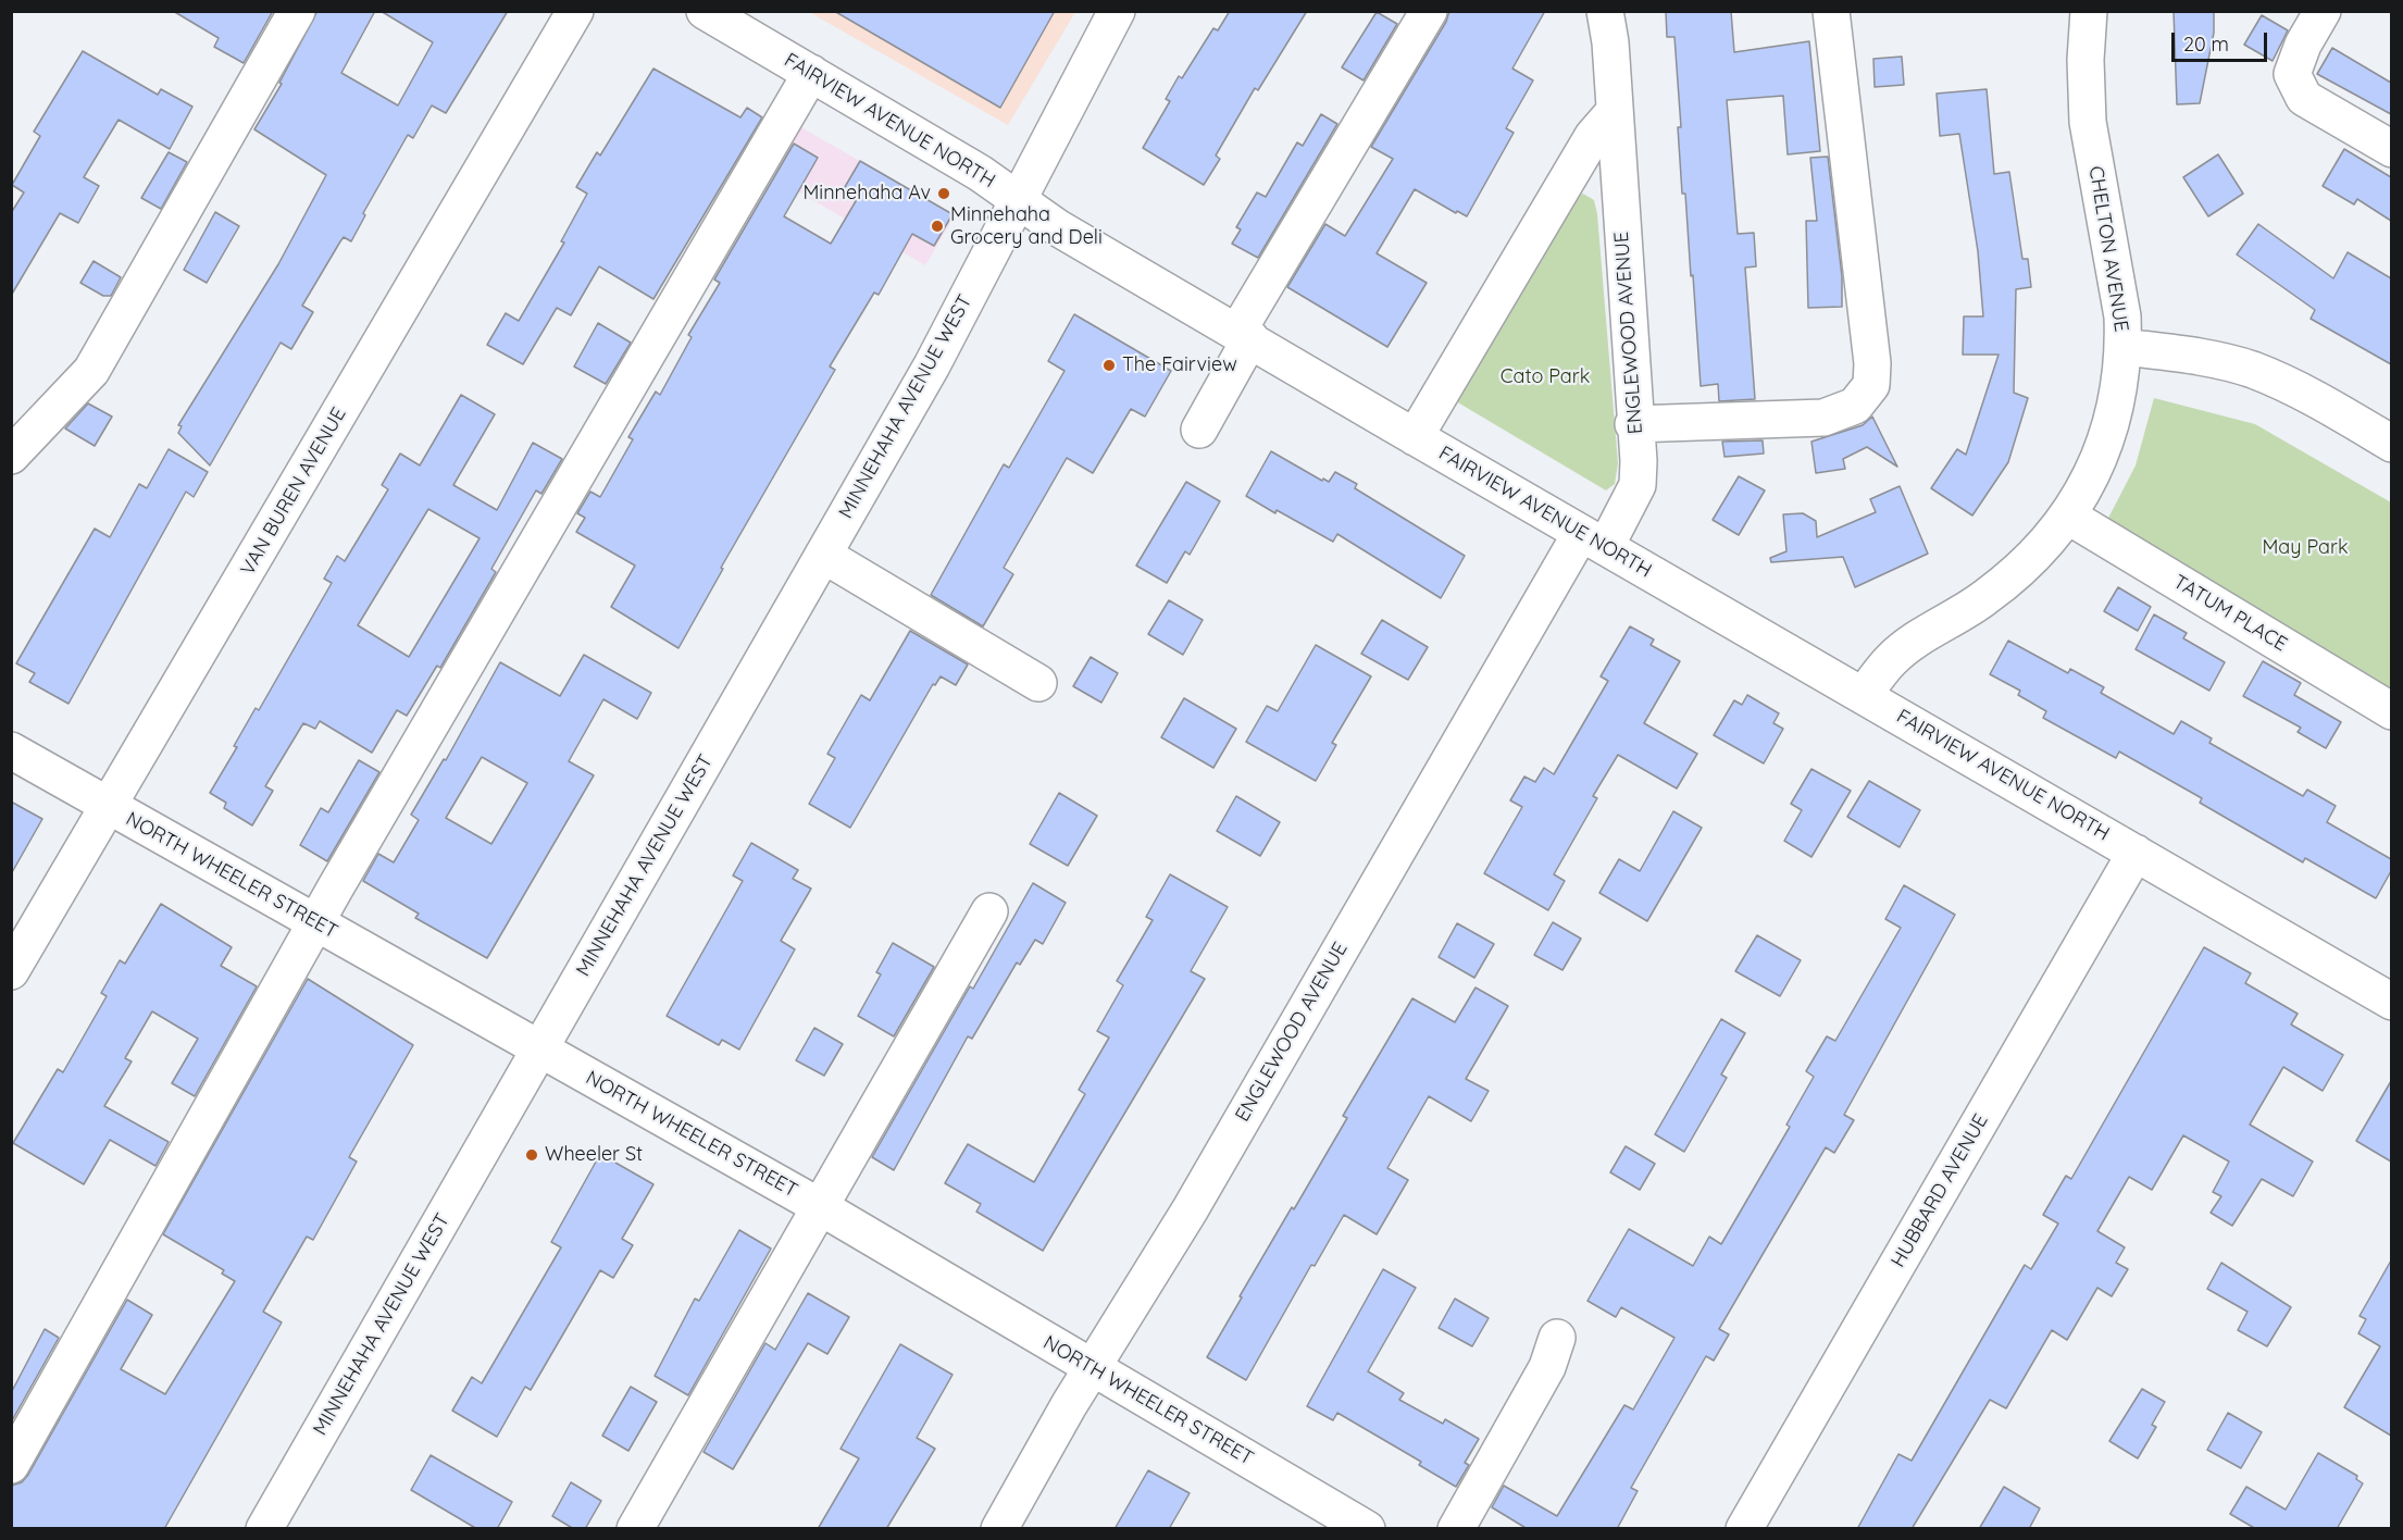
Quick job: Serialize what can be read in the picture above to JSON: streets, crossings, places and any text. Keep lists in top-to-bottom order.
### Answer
{
  "streets": {
    "street": [
      "FAIRVIEW AVENUE NORTH",
      "CHELTON AVENUE",
      "ENGLEWOOD AVENUE",
      "MINNEHAHA AVENUE WEST",
      "VAN BUREN AVENUE",
      "TATUM PLACE",
      "NORTH WHEELER STREET",
      "HUBBARD AVENUE"
    ]
  },
  "crossings": [
    ["FAIRVIEW AVENUE NORTH", "CHELTON AVENUE"],
    ["FAIRVIEW AVENUE NORTH", "ENGLEWOOD AVENUE"],
    ["FAIRVIEW AVENUE NORTH", "MINNEHAHA AVENUE WEST"],
    ["FAIRVIEW AVENUE NORTH", "HUBBARD AVENUE"],
    ["CHELTON AVENUE", "TATUM PLACE"],
    ["ENGLEWOOD AVENUE", "NORTH WHEELER STREET"],
    ["MINNEHAHA AVENUE WEST", "NORTH WHEELER STREET"],
    ["VAN BUREN AVENUE", "NORTH WHEELER STREET"]
  ],
  "parks": ["Cato Park", "May Park"],
  "places": [
    "Minnehaha Av",
    "Minnehaha Grocery and Deli",
    "The Fairview",
    "Wheeler St"
  ],
  "scale_bar": "20 m"
}
